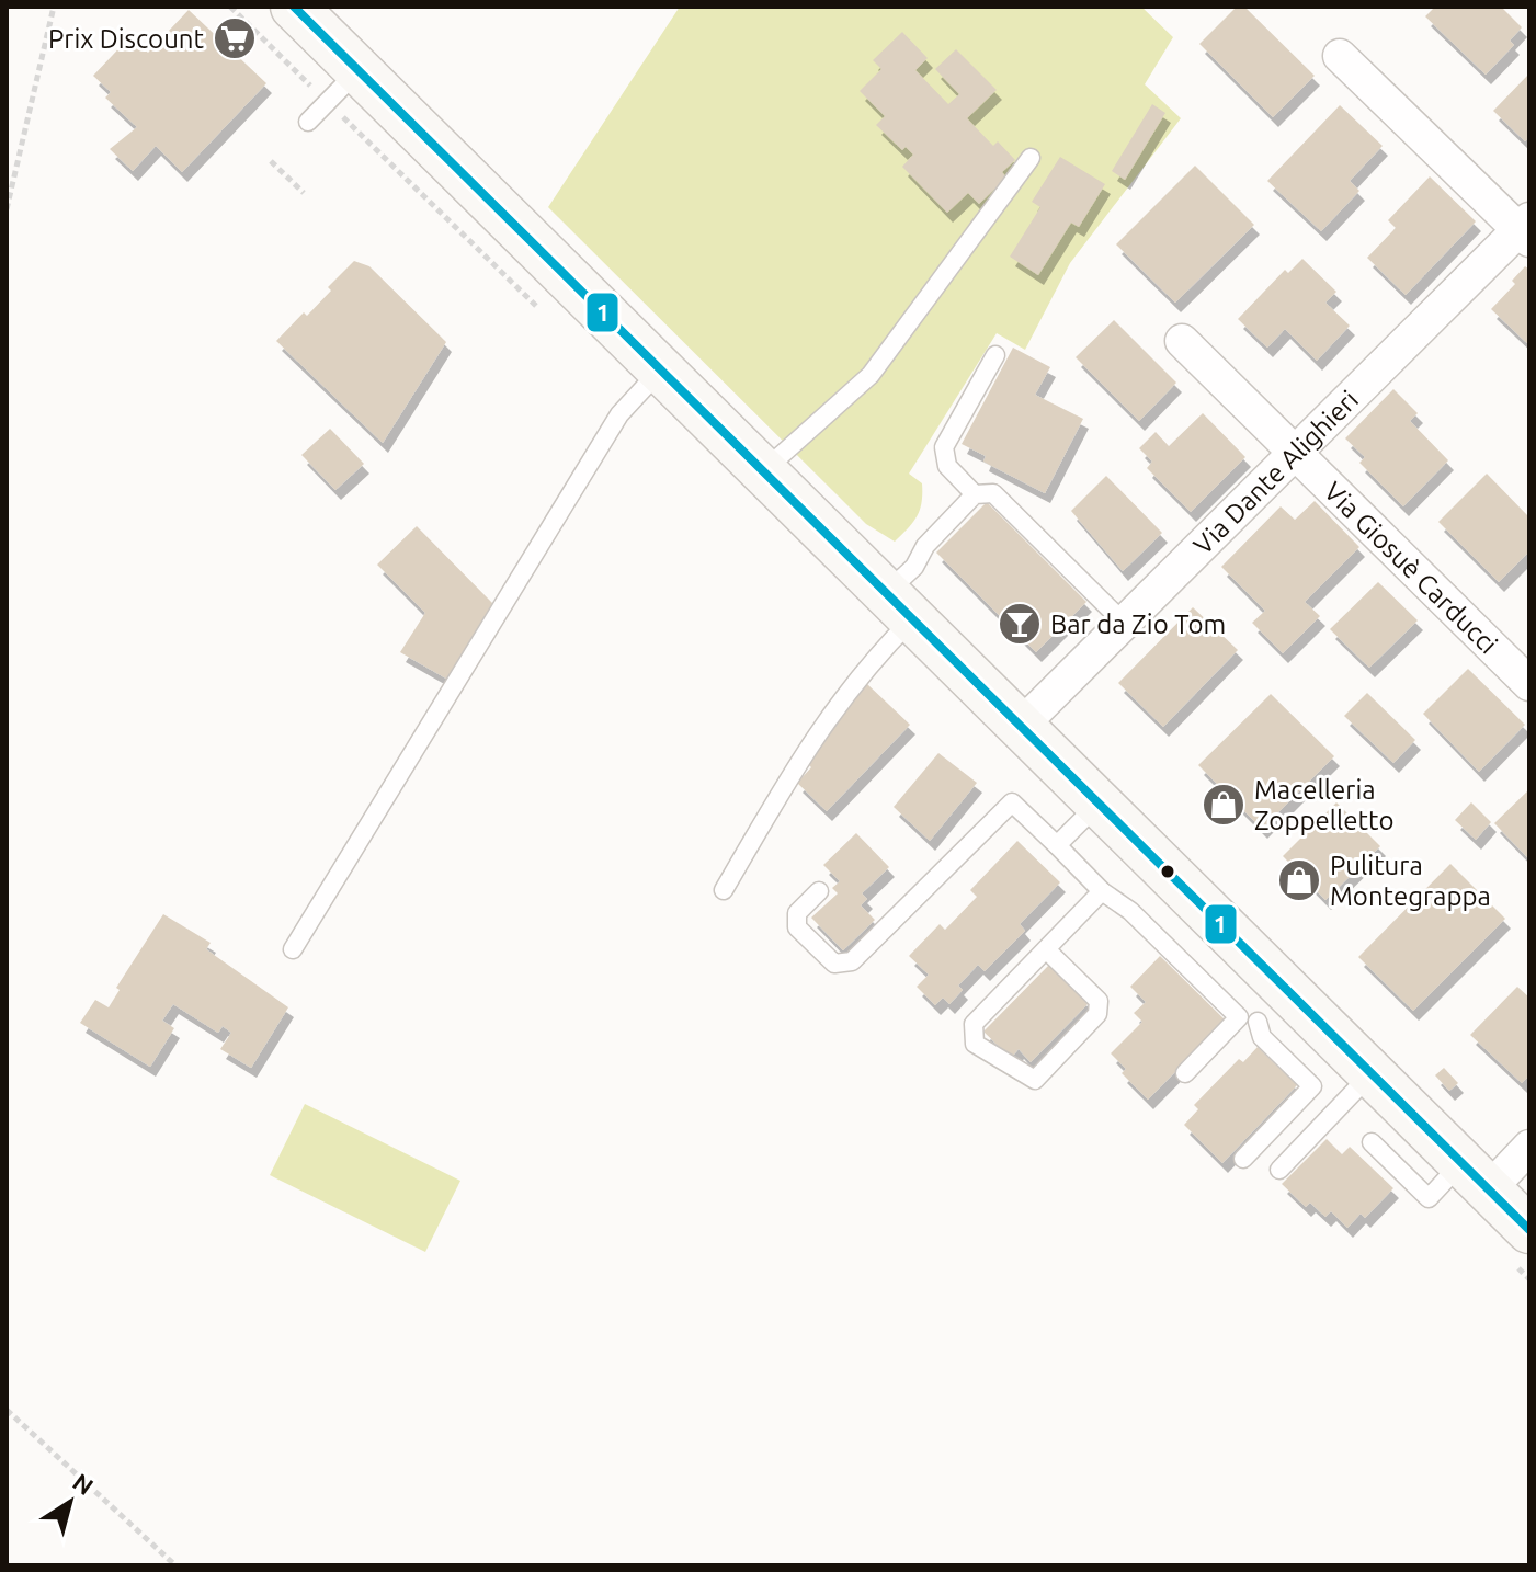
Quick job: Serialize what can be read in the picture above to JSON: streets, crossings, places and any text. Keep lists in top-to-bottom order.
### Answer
{
  "streets": {
    "street": ["Via Dante Alighieri", "Via Giosuè Carducci"]
  },
  "crossings": [
    ["Via Dante Alighieri", "Via Giosuè Carducci"]
  ],
  "places": {
    "supermarket": ["Prix Discount"],
    "bar": ["Bar da Zio Tom"],
    "shop": ["Macelleria Zoppelletto", "Pulitura Montegrappa"]
  },
  "lines": ["transit line 1"],
  "north": "top right"
}
